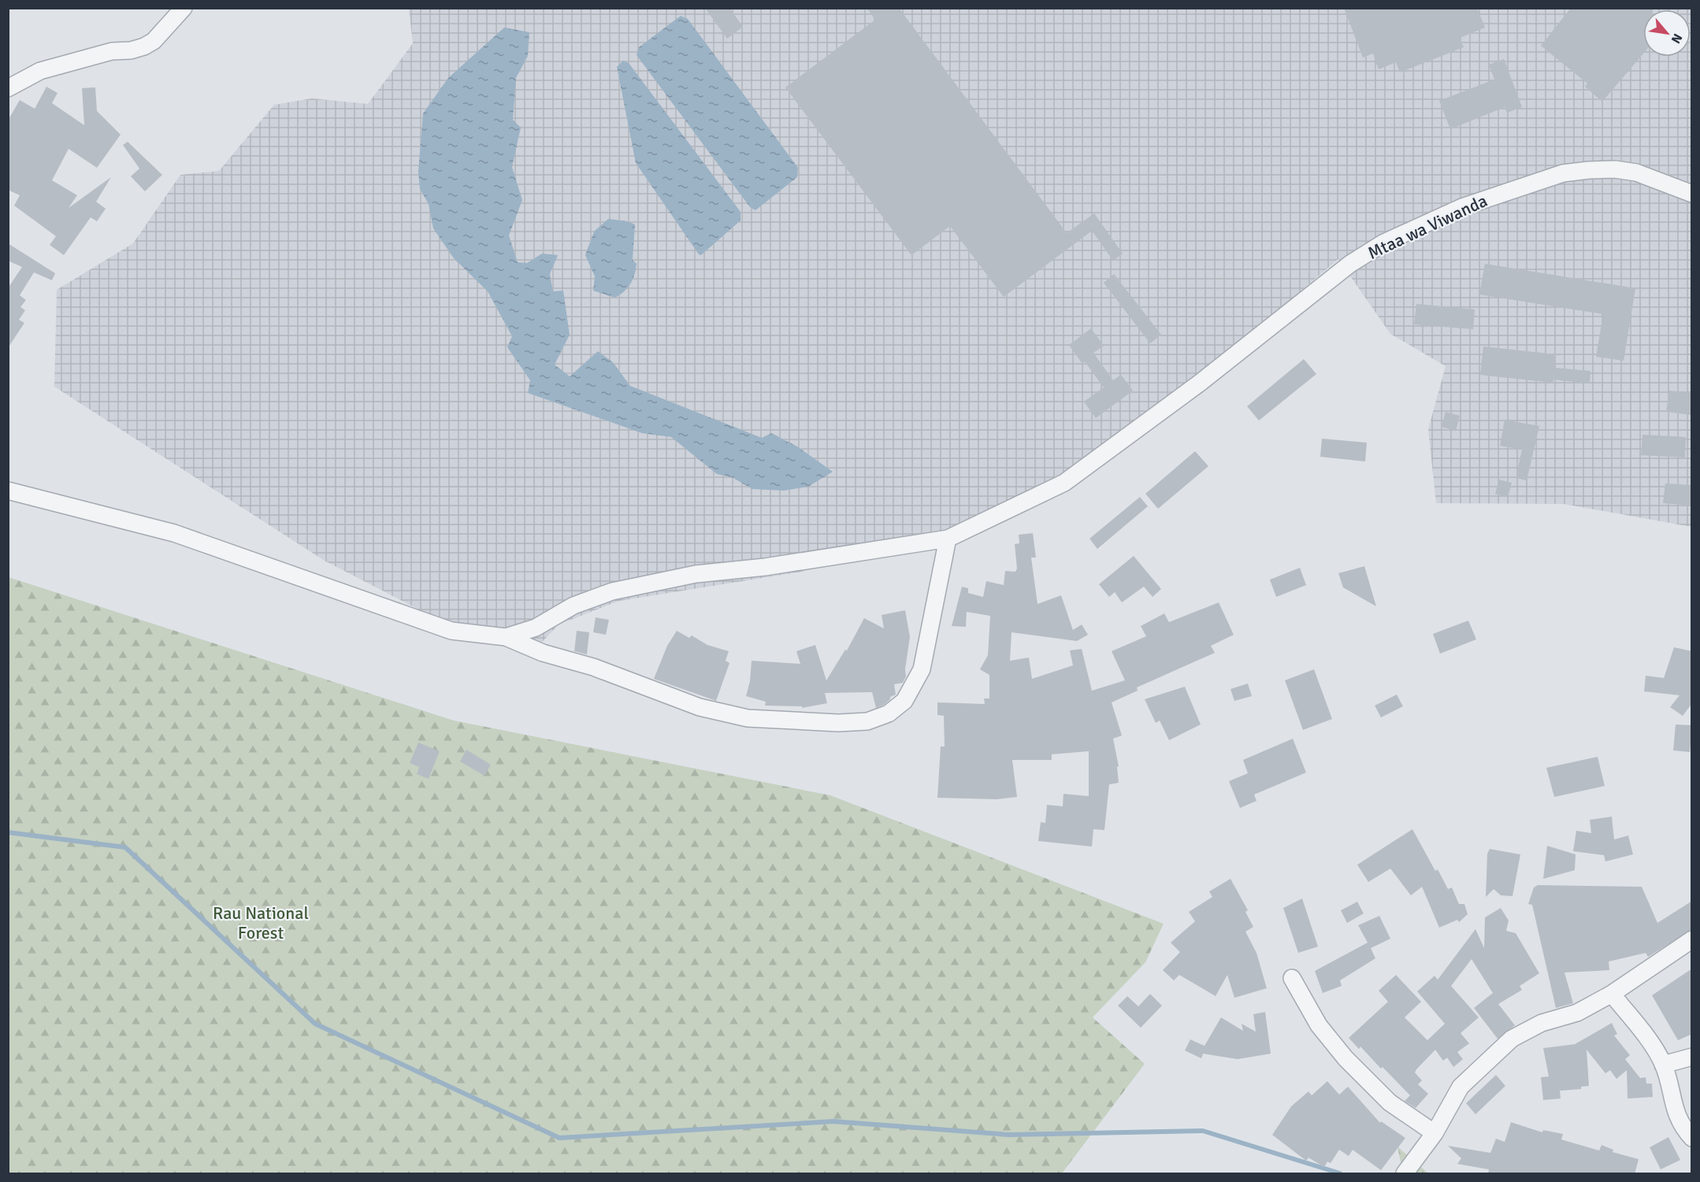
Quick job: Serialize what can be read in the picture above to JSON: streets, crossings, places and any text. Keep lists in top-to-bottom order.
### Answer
{
  "streets": {
    "street": ["Mtaa wa Viwanda"]
  },
  "parks": ["Rau National Forest"],
  "north": "bottom right"
}
